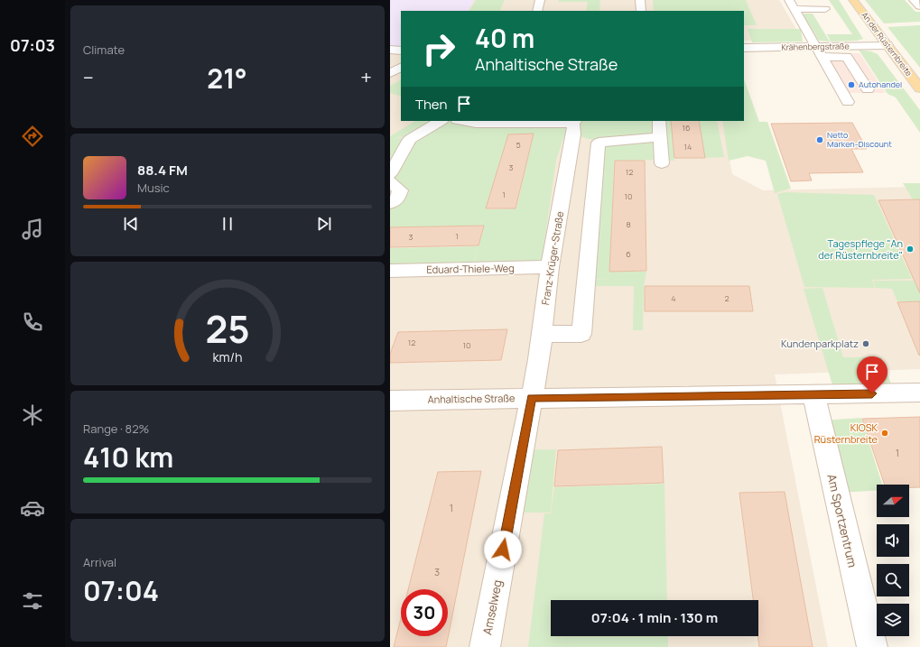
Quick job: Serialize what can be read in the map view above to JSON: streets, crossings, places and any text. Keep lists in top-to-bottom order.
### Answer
{
  "streets": {
    "main road": ["An der Rüsternbreite"],
    "street": [
      "Krähenbergstraße",
      "Franz-Krüger-Straße",
      "Eduard-Thiele-Weg",
      "Anhaltische Straße",
      "Am Sportzentrum",
      "Amselweg"
    ]
  },
  "crossings": [
    ["An der Rüsternbreite", "Krähenbergstraße"],
    ["Franz-Krüger-Straße", "Eduard-Thiele-Weg"],
    ["Franz-Krüger-Straße", "Anhaltische Straße"],
    ["Franz-Krüger-Straße", "Amselweg"],
    ["Anhaltische Straße", "Am Sportzentrum"],
    ["Anhaltische Straße", "Amselweg"]
  ],
  "places": [
    "Autohandel",
    "Netto Marken-Discount",
    "Tagespflege \"An der Rüsternbreite\"",
    "Kundenparkplatz",
    "KIOSK Rüsternbreite"
  ],
  "house_numbers": [
    "16",
    "5",
    "14",
    "3",
    "12",
    "1",
    "10",
    "8",
    "1",
    "3",
    "6",
    "4",
    "2",
    "12",
    "10",
    "1",
    "1",
    "3"
  ],
  "north": "right",
  "page": {
    "tabs": "07:03",
    "tile": [
      "Climate",
      ["Range · 82%", "410 km"],
      ["Arrival", "07:04"]
    ],
    "turn": ["40 m", "Anhaltische Straße"],
    "heat": ["−", "21°", "+"],
    "then": "Then",
    "song": ["88.4 FM", "Music"],
    "limit": "30",
    "trip": "07:04 · 1 min · 130 m",
    "gauge": ["25", "km/h"]
  }
}
